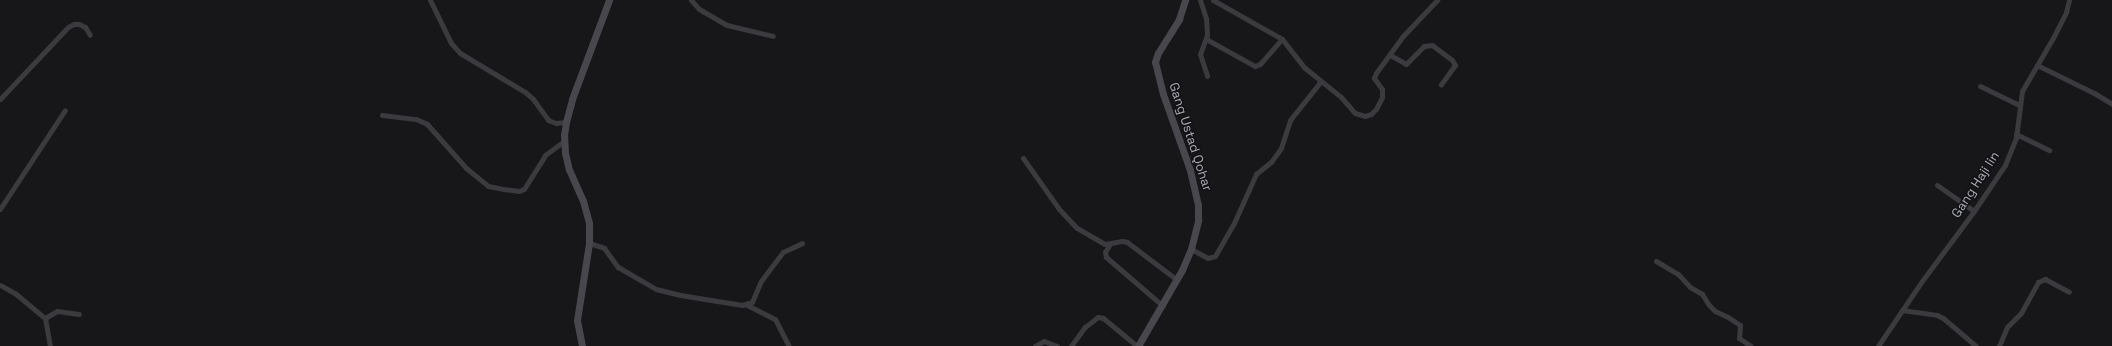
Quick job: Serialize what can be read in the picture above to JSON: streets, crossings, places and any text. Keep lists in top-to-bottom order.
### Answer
{
  "streets": {
    "street": ["Gang Ustad Qohar", "Gang Haji Iin"]
  }
}
